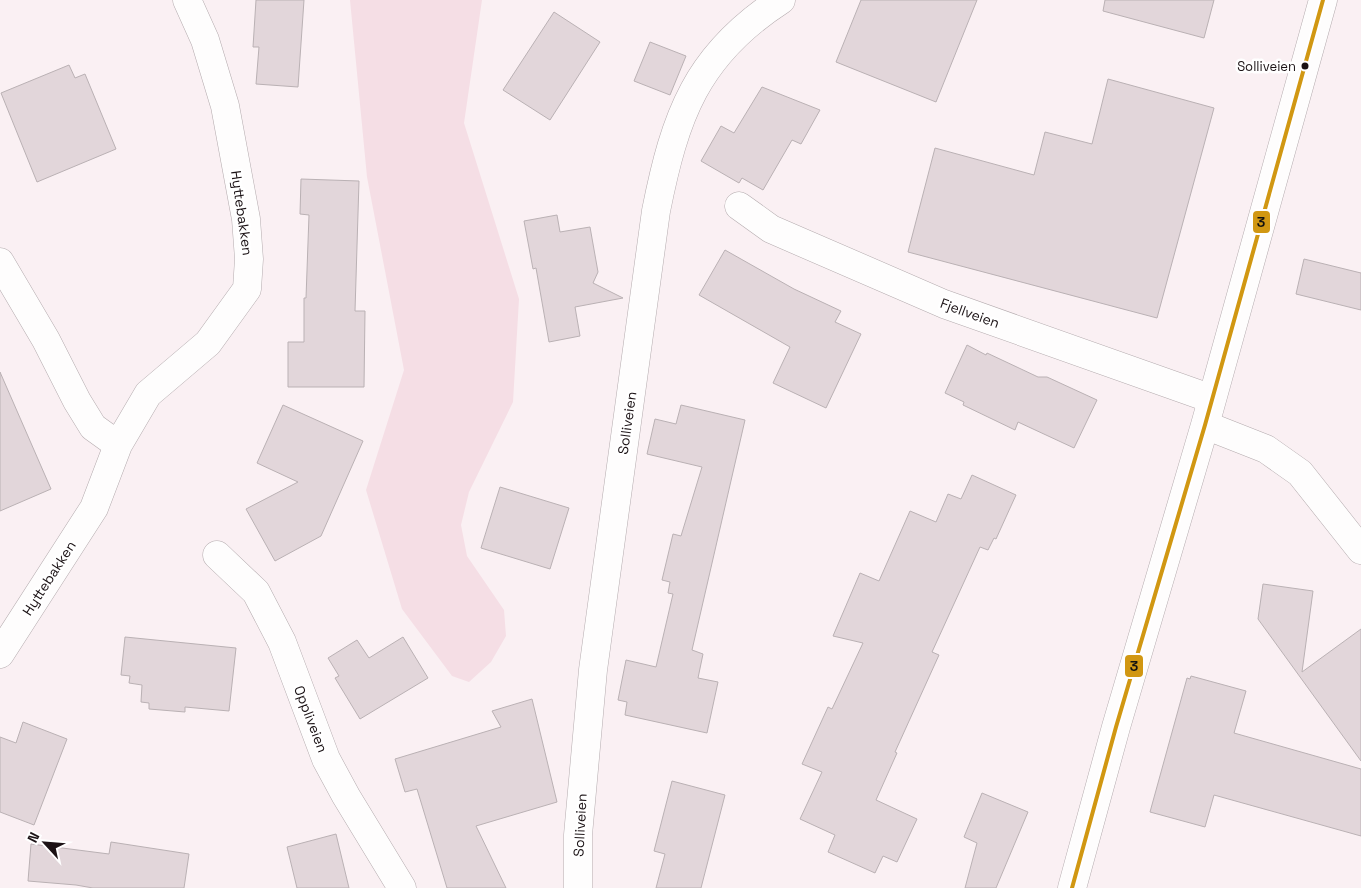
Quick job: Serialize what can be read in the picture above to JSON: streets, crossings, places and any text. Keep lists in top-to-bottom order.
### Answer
{
  "streets": {
    "street": [
      "Hyttebakken",
      "Fjellveien",
      "Solliveien",
      "Oppliveien"
    ]
  },
  "places": ["Solliveien"],
  "lines": ["transit line 3"],
  "north": "top left"
}
